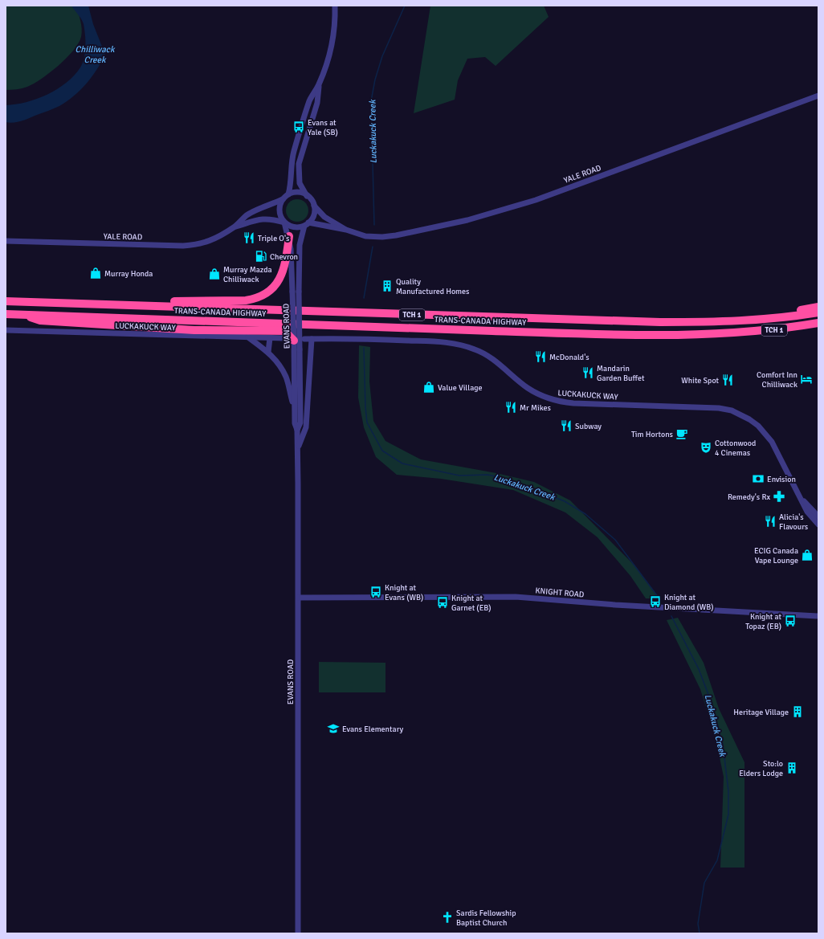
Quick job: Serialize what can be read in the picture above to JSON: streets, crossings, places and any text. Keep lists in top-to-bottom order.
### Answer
{
  "streets": {
    "highway": ["TRANS-CANADA HIGHWAY", "TCH 1"],
    "street": [
      "YALE ROAD",
      "LUCKAKUCK WAY",
      "EVANS ROAD",
      "KNIGHT ROAD"
    ]
  },
  "crossings": [
    ["YALE ROAD", "EVANS ROAD"],
    ["EVANS ROAD", "KNIGHT ROAD"]
  ],
  "water": ["Chilliwack Creek", "Luckakuck Creek"],
  "places": {
    "bus stop": [
      "Evans at Yale (SB)",
      "Knight at Evans (WB)",
      "Knight at Diamond (WB)",
      "Knight at Garnet (EB)",
      "Knight at Topaz (EB)"
    ],
    "restaurant": [
      "Triple O's",
      "McDonald's",
      "Mandarin Garden Buffet",
      "White Spot",
      "Mr Mikes",
      "Subway",
      "Alicia's Flavours"
    ],
    "fuel station": ["Chevron"],
    "shop": [
      "Murray Honda",
      "Murray Mazda Chilliwack",
      "Value Village",
      "ECIG Canada Vape Lounge"
    ],
    "building": ["Quality Manufactured Homes", "Heritage Village", "Sto:lo Elders Lodge"],
    "hotel": ["Comfort Inn Chilliwack"],
    "cafe": ["Tim Hortons"],
    "theatre": ["Cottonwood 4 Cinemas"],
    "bank": ["Envision"],
    "pharmacy": ["Remedy's Rx"],
    "school or university": ["Evans Elementary"],
    "church": ["Sardis Fellowship Baptist Church"]
  }
}
